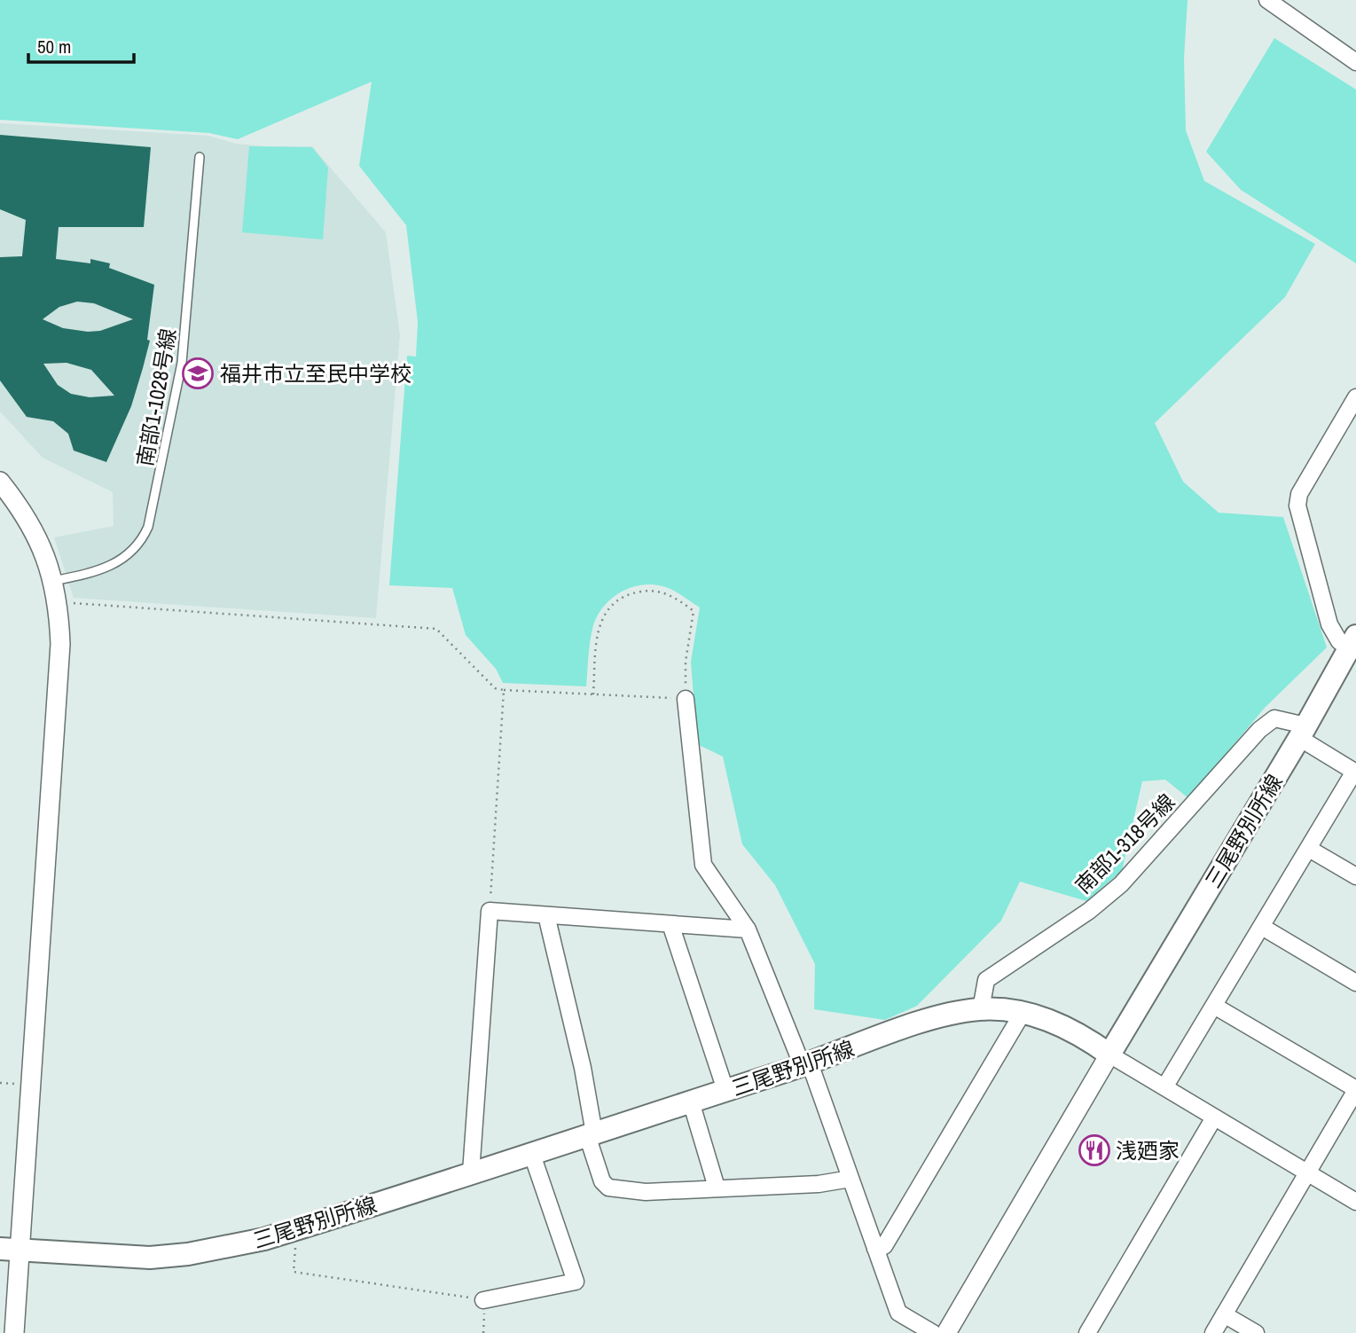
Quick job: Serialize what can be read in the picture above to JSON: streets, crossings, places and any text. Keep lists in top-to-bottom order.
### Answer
{
  "streets": {
    "main road": ["三尾野別所線"],
    "street": ["南部1-318号線"],
    "lane": ["南部1-1028号線"]
  },
  "crossings": [
    ["三尾野別所線", "南部1-318号線"]
  ],
  "places": {
    "school or university": ["福井市立至民中学校"],
    "restaurant": ["浅廼家"]
  },
  "scale_bar": "50 m"
}
